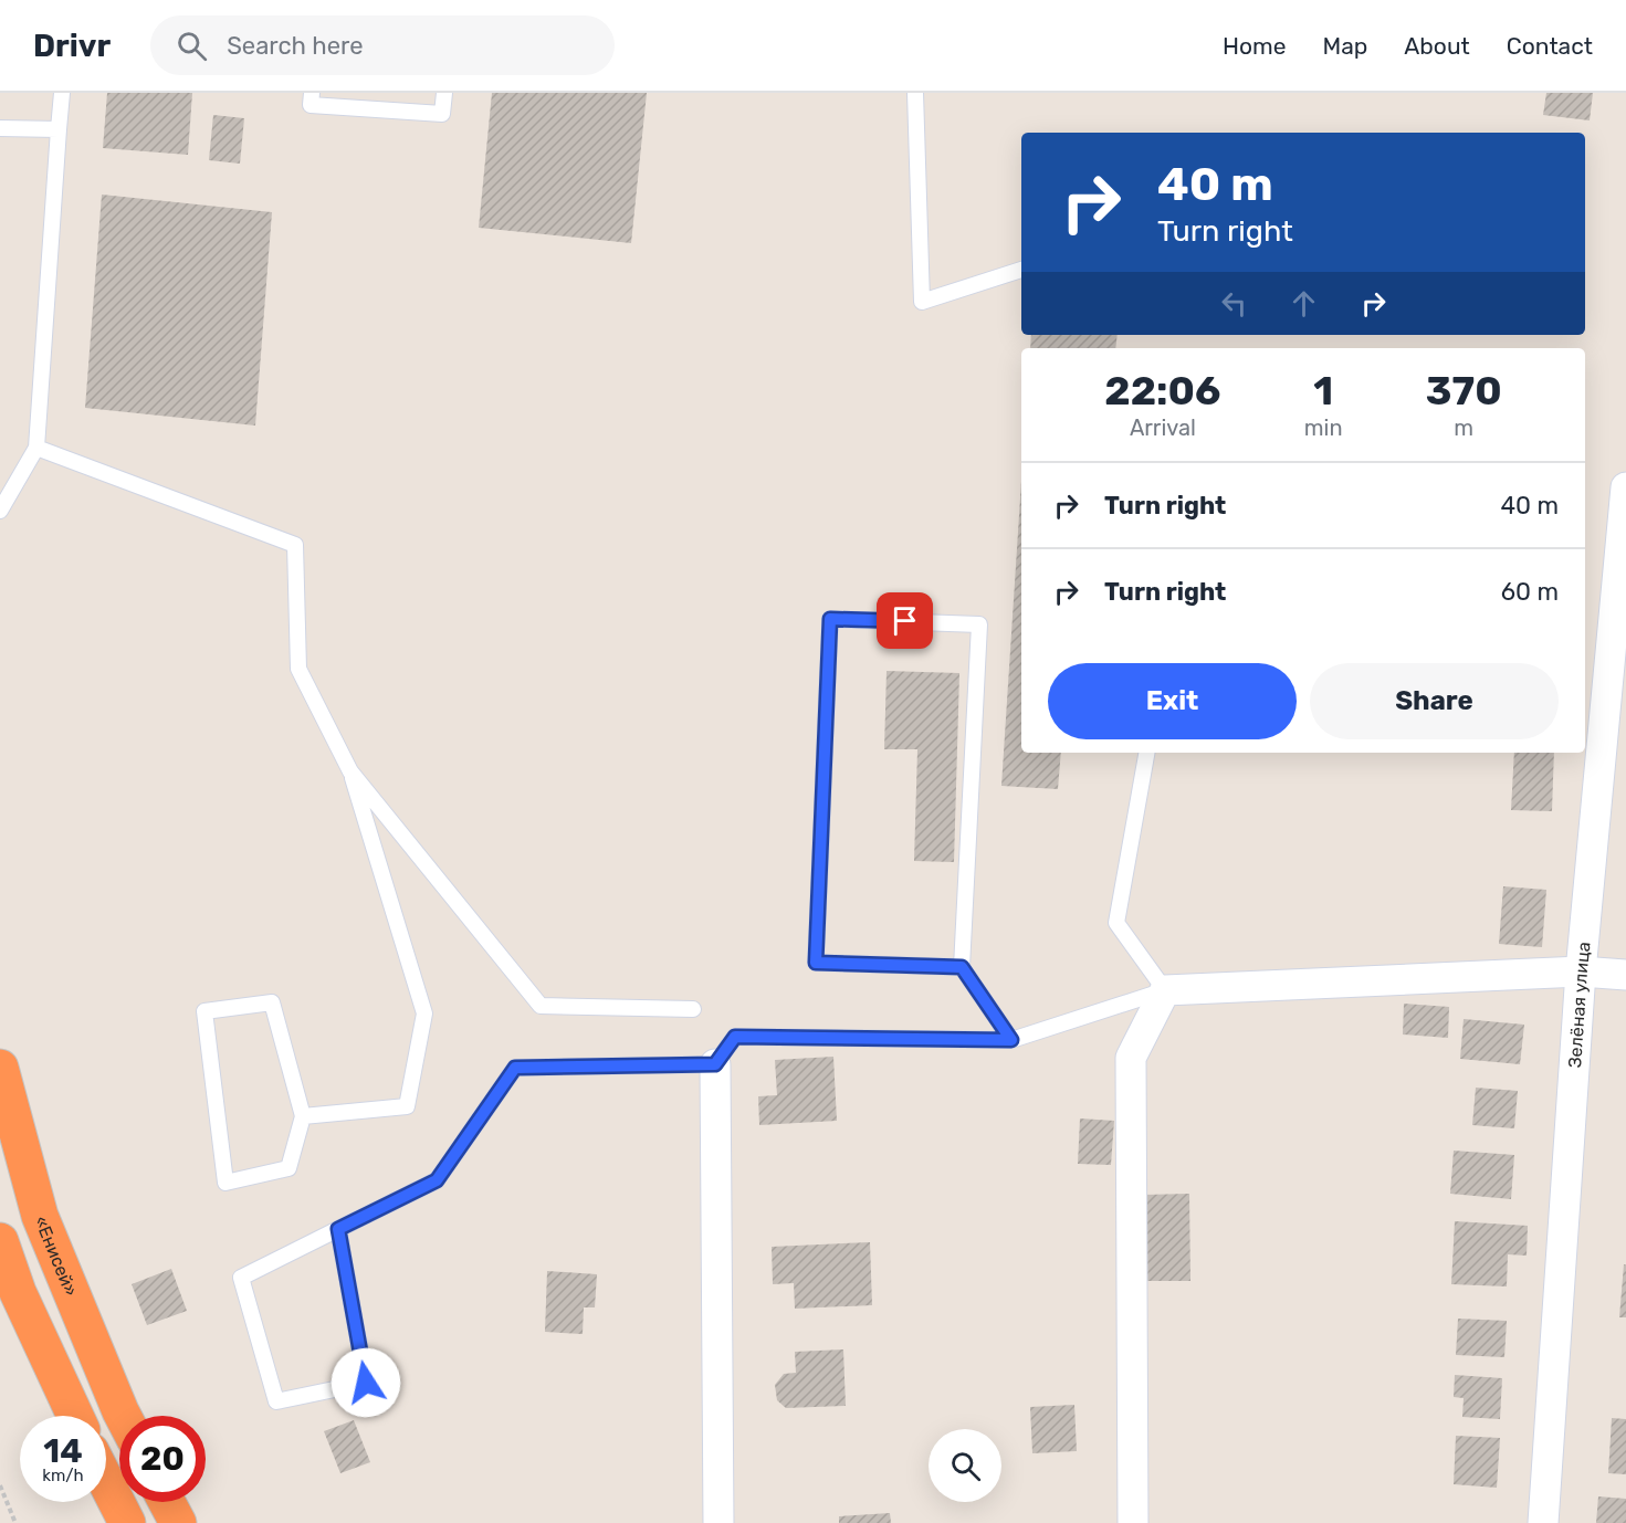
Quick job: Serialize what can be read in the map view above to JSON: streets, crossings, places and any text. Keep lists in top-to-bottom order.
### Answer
{
  "streets": {
    "highway": ["«Енисей»"],
    "street": ["Зелёная улица"]
  },
  "page": {
    "header": "Drivr",
    "search": "Search here",
    "nav": [
      "Home",
      "Map",
      "About",
      "Contact"
    ],
    "turn": ["40 m", "Turn right"],
    "eta": [
      "22:06",
      "Arrival",
      "1",
      "min",
      "370",
      "m"
    ],
    "list": [
      {
        "name": "Turn right",
        "value": "40 m"
      },
      {
        "name": "Turn right",
        "value": "60 m"
      }
    ],
    "buttons": ["Exit", "Share"],
    "speed": "14 km/h",
    "limit": "20"
  }
}
